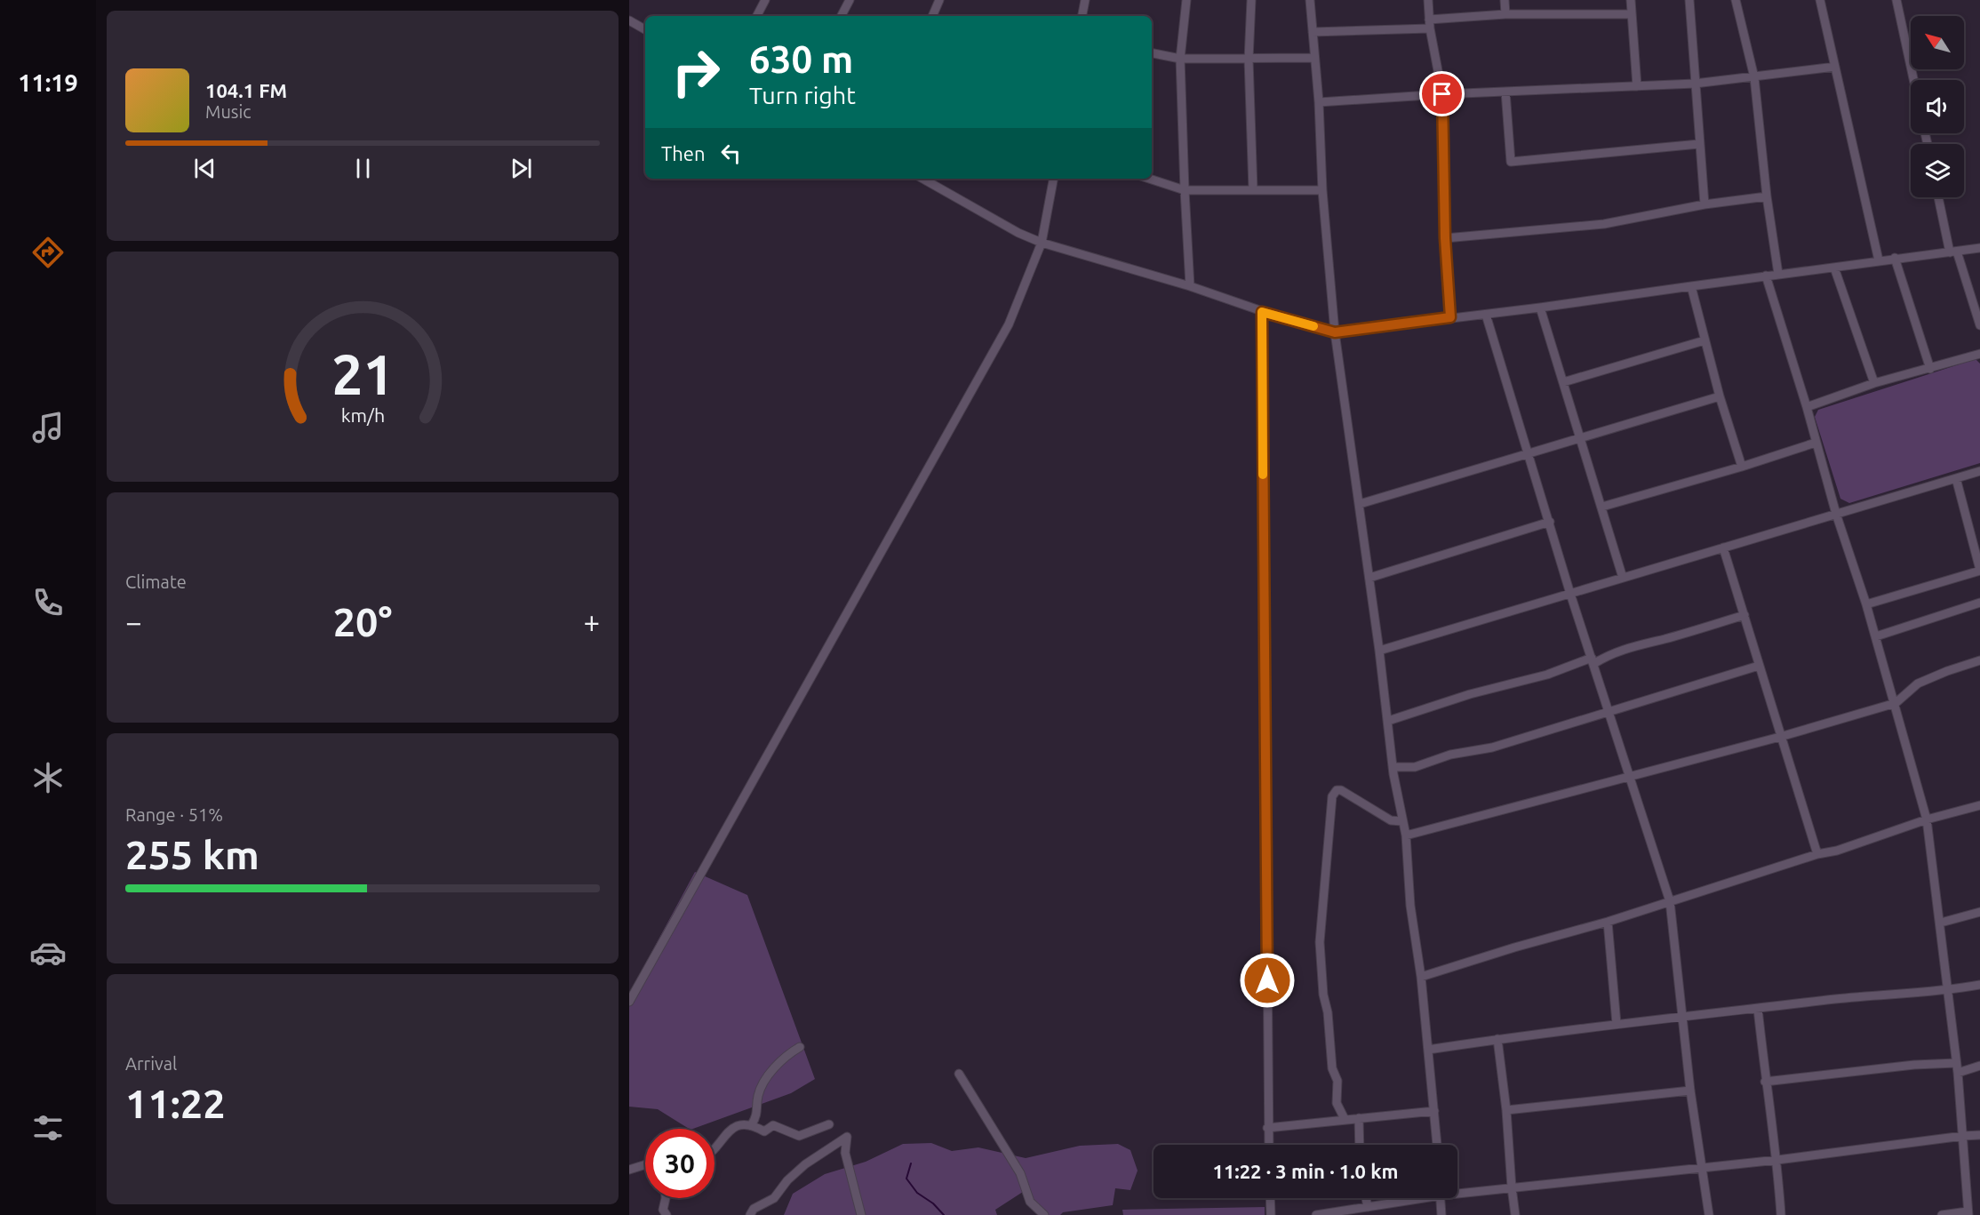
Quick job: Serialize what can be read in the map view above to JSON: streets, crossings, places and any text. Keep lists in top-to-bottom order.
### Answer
{
  "north": "top left",
  "page": {
    "tabs": "11:19",
    "turn": ["630 m", "Turn right"],
    "song": ["104.1 FM", "Music"],
    "then": "Then",
    "tile": [
      "Climate",
      ["Range · 51%", "255 km"],
      ["Arrival", "11:22"]
    ],
    "heat": ["−", "20°", "+"],
    "limit": "30",
    "trip": "11:22 · 3 min · 1.0 km",
    "gauge": ["21", "km/h"]
  }
}
